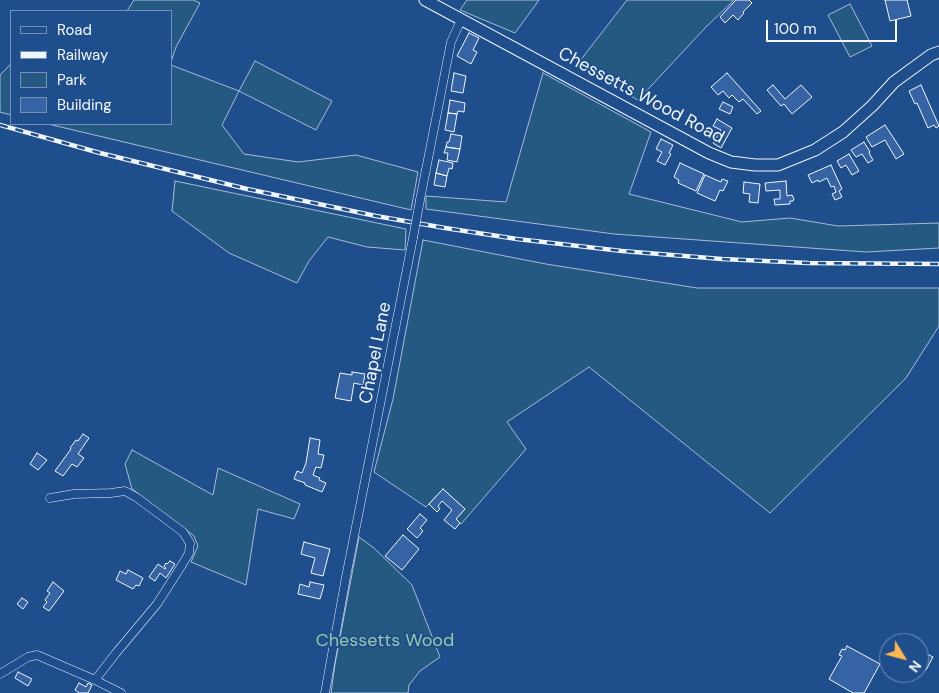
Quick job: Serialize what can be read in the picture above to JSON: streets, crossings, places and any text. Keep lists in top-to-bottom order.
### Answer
{
  "streets": {
    "street": ["Chessetts Wood Road", "Chapel Lane"]
  },
  "crossings": [
    ["Chessetts Wood Road", "Chapel Lane"]
  ],
  "parks": ["Chessetts Wood"],
  "legend": [
    "Road",
    "Railway",
    "Park",
    "Building"
  ],
  "scale_bar": "100 m",
  "north": "bottom right"
}
